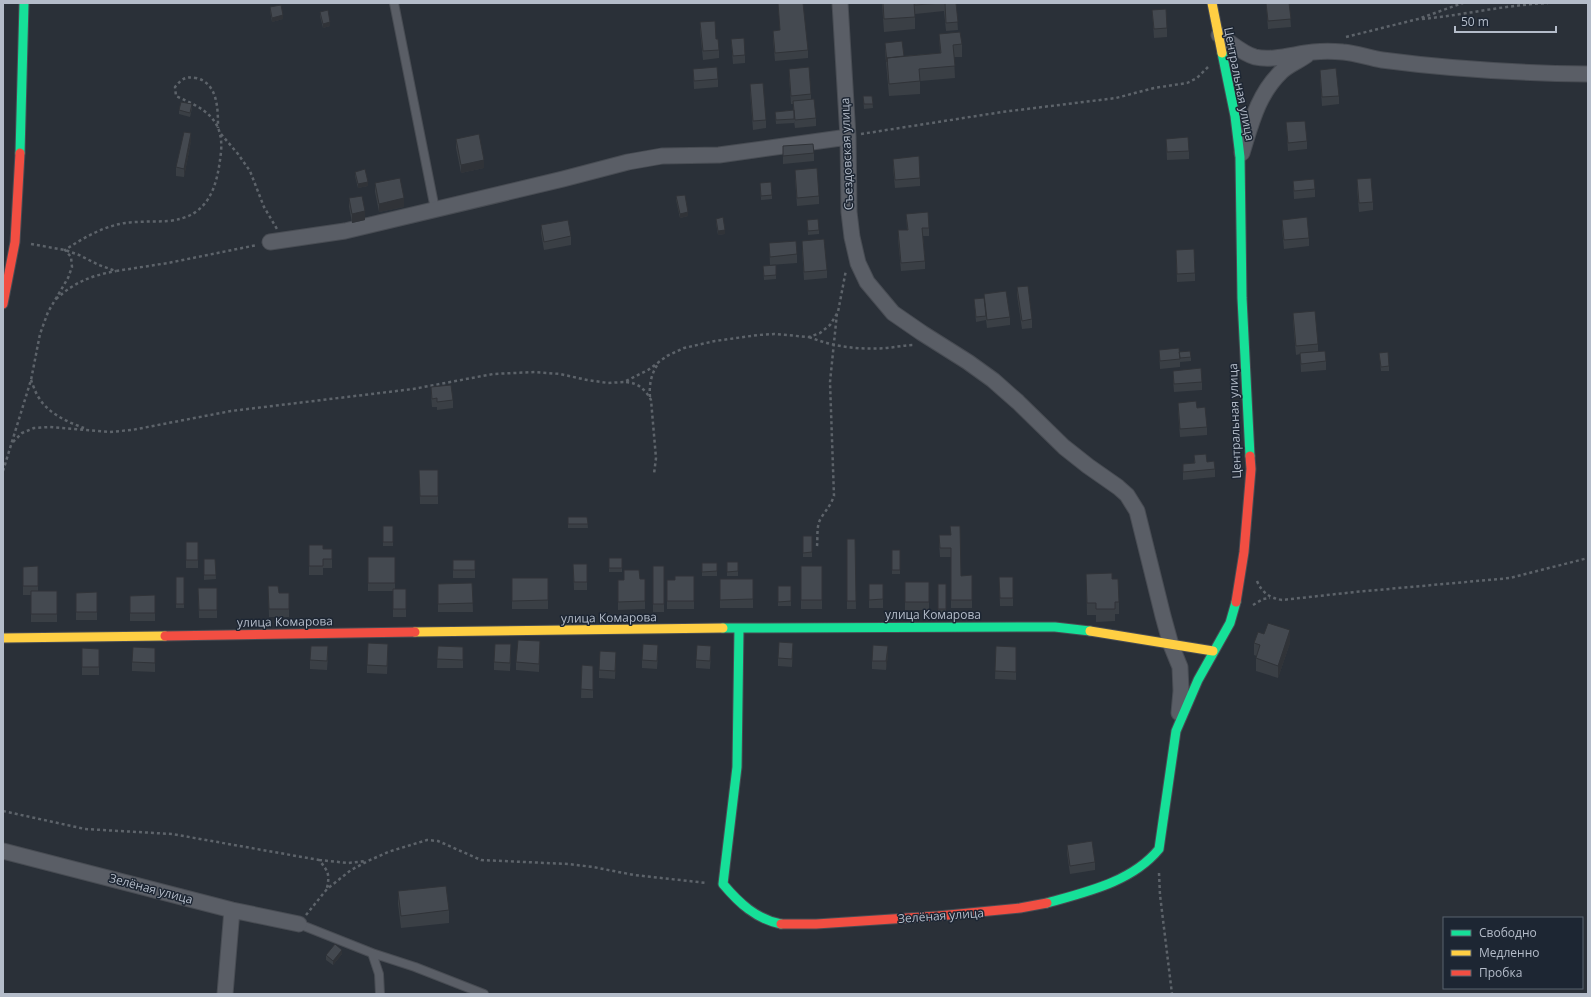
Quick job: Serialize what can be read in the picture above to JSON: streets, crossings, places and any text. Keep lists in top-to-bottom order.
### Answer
{
  "streets": {
    "street": [
      "Центральная улица",
      "Съездовская улица",
      "улица Комарова",
      "Зелёная улица"
    ]
  },
  "crossings": [
    ["Центральная улица", "Съездовская улица"],
    ["Центральная улица", "улица Комарова"],
    ["Центральная улица", "Зелёная улица"],
    ["Съездовская улица", "улица Комарова"]
  ],
  "legend": ["Свободно", "Медленно", "Пробка"],
  "scale_bar": "50 m"
}
